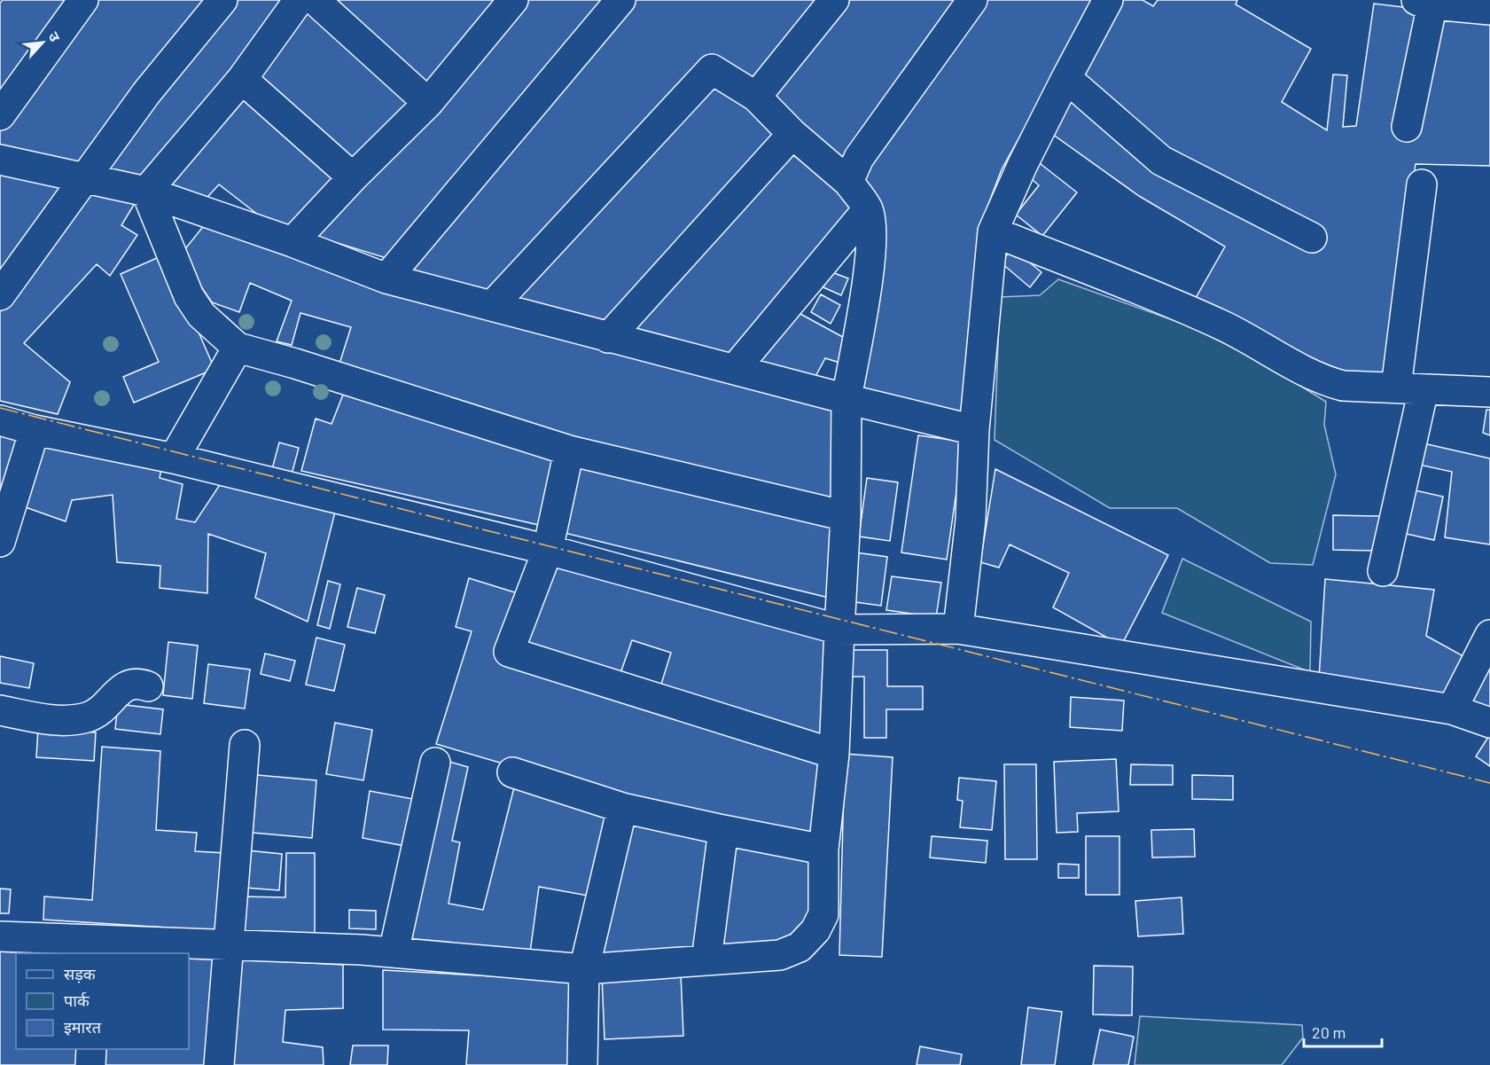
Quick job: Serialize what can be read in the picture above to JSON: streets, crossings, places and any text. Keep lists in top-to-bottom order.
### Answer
{
  "legend": ["सड़क", "पार्क", "इमारत"],
  "scale_bar": "20 m",
  "north": "top right"
}
